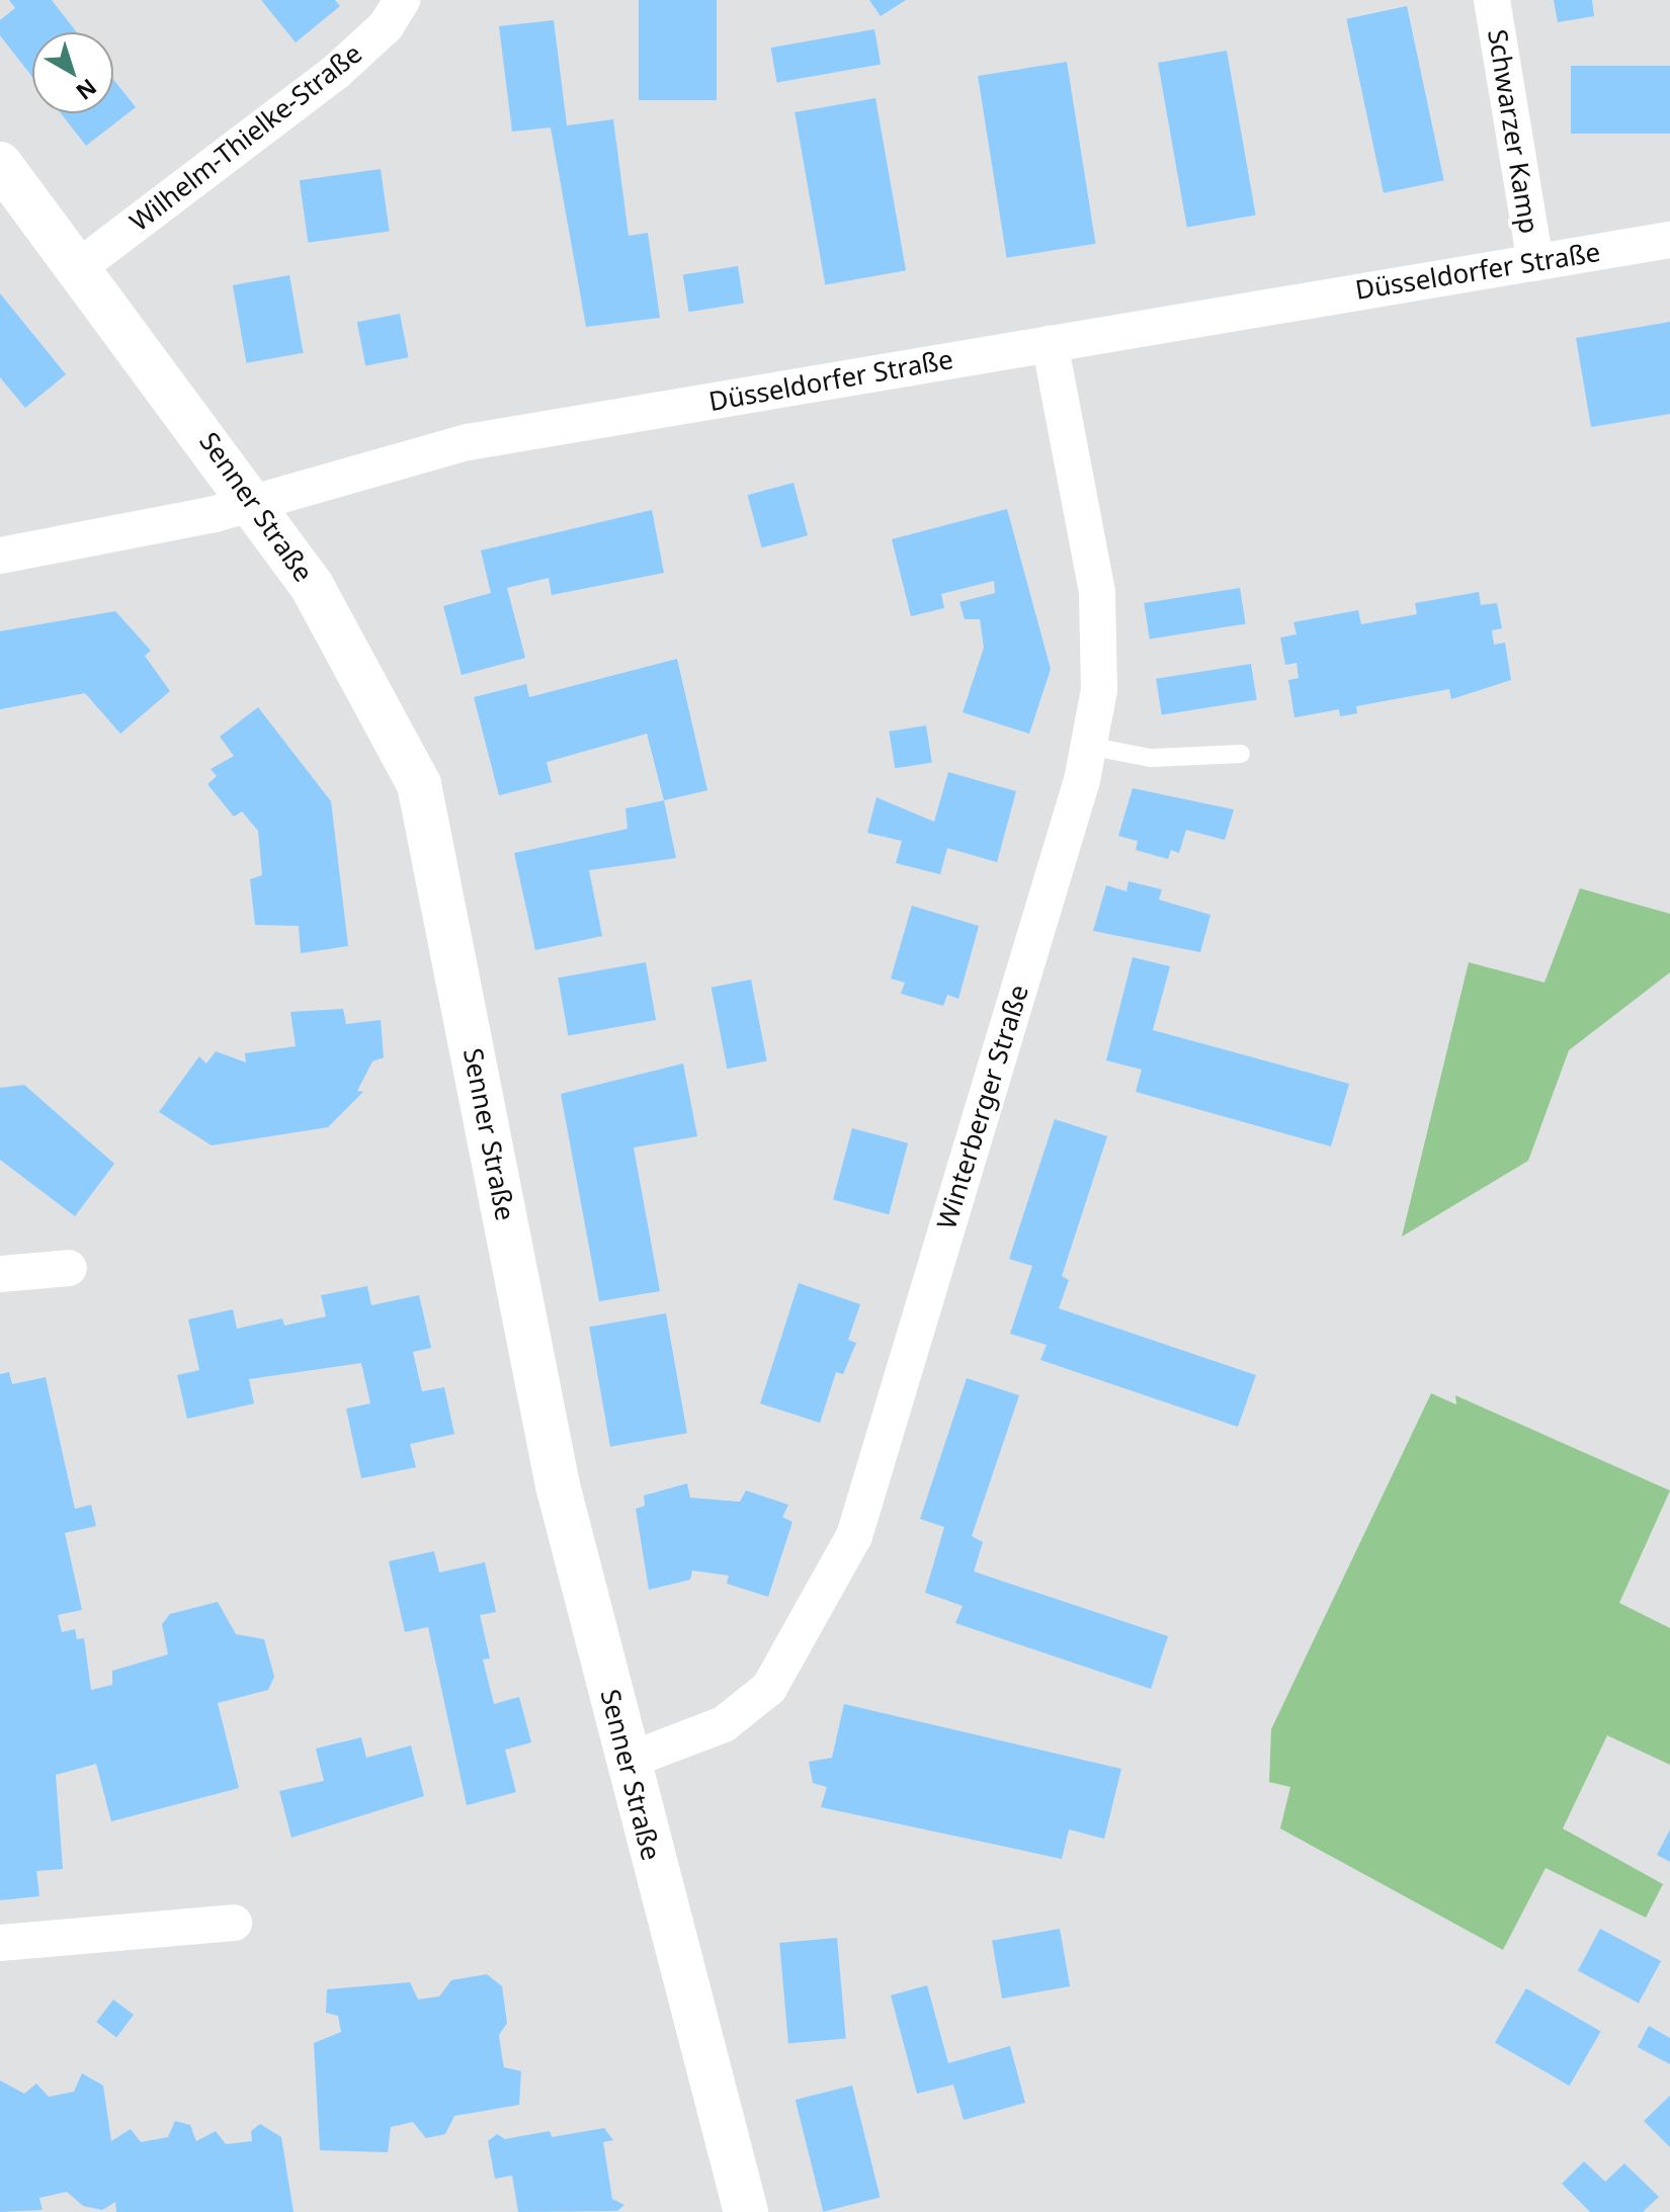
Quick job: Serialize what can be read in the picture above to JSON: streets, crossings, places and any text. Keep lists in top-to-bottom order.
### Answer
{
  "streets": {
    "street": [
      "Schwarzer Kamp",
      "Wilhelm-Thielke-Straße",
      "Düsseldorfer Straße",
      "Senner Straße",
      "Winterberger Straße"
    ]
  },
  "crossings": [
    ["Schwarzer Kamp", "Düsseldorfer Straße"],
    ["Wilhelm-Thielke-Straße", "Senner Straße"],
    ["Düsseldorfer Straße", "Senner Straße"],
    ["Düsseldorfer Straße", "Winterberger Straße"],
    ["Senner Straße", "Winterberger Straße"]
  ],
  "north": "bottom right"
}
